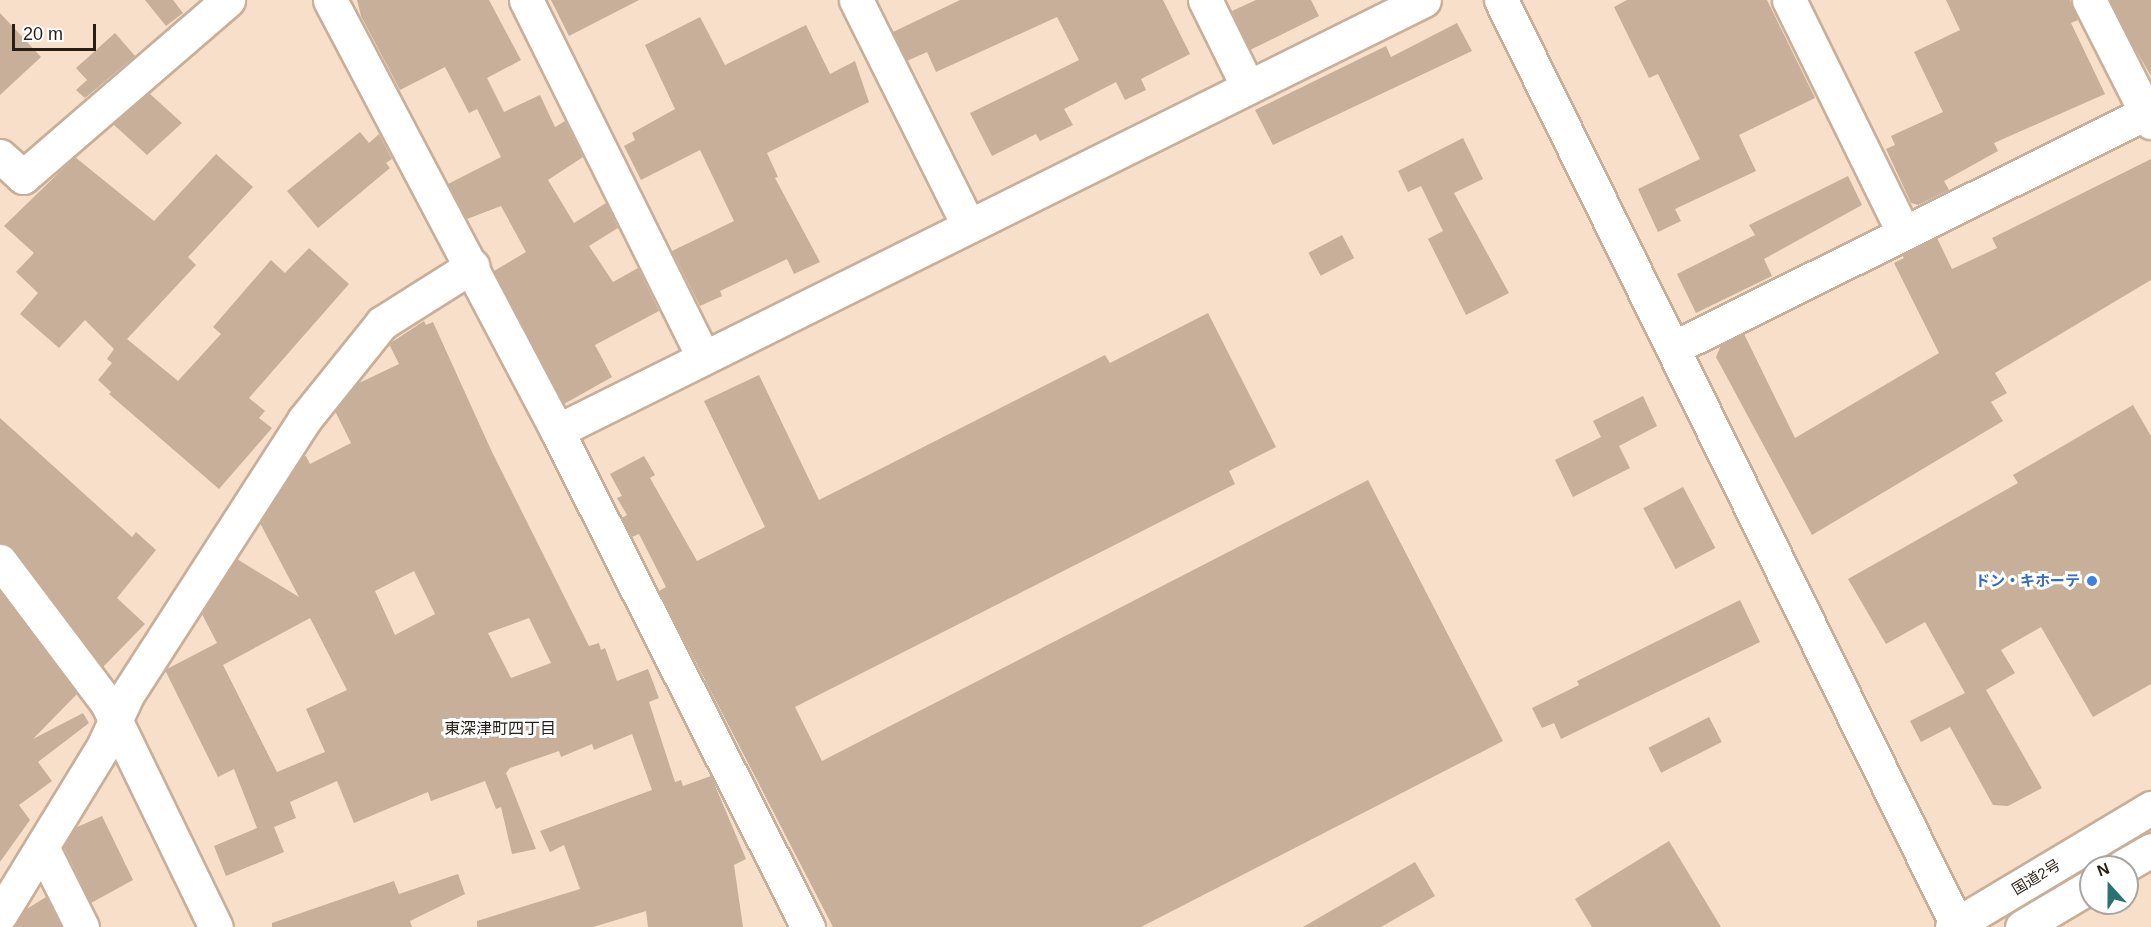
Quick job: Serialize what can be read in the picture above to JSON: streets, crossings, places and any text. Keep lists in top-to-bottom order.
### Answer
{
  "streets": {
    "main road": ["国道2号"]
  },
  "districts": ["東深津町四丁目"],
  "places": ["ドン・キホーテ"],
  "scale_bar": "20 m",
  "north": "top"
}
